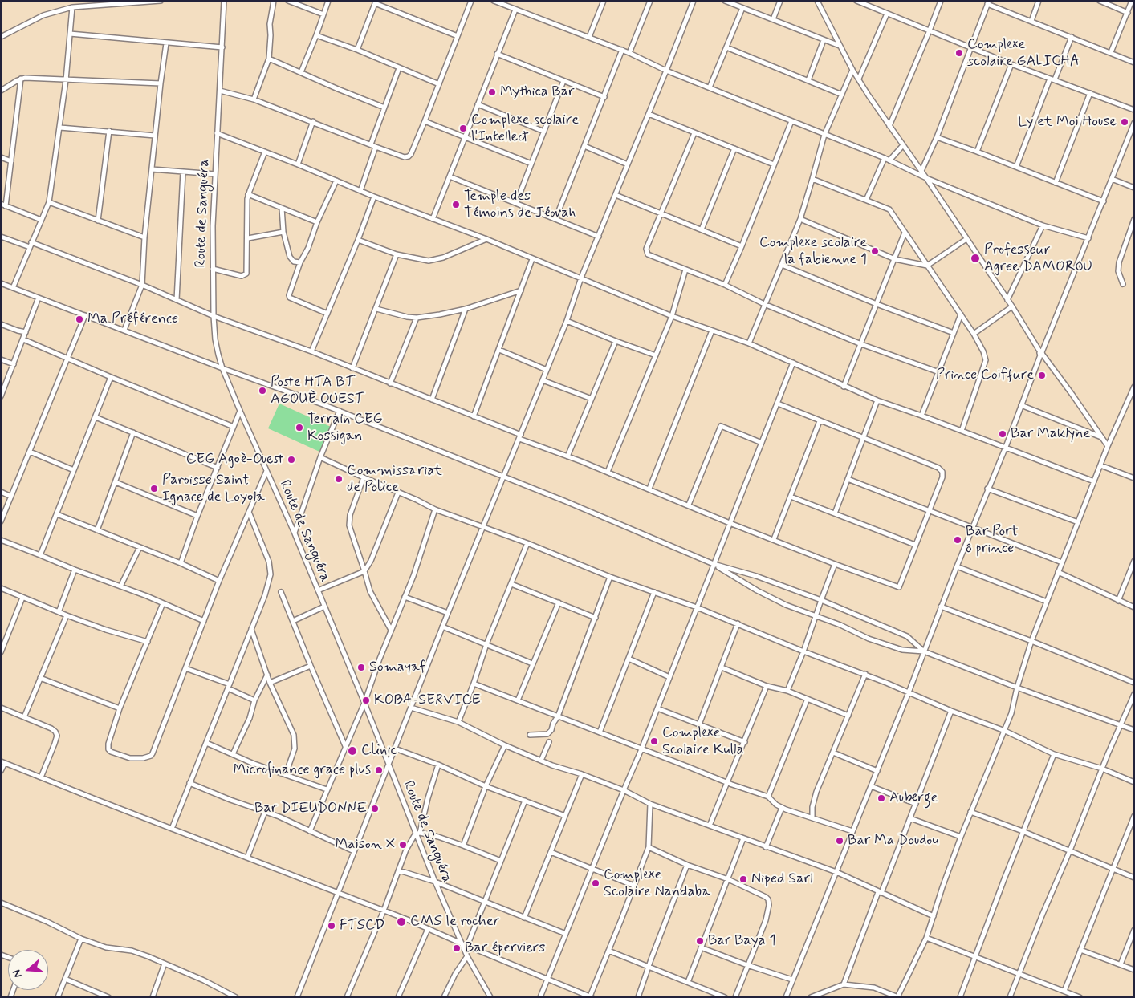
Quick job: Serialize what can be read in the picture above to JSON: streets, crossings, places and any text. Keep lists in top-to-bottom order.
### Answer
{
  "streets": {
    "street": ["Route de Sanguéra"]
  },
  "places": [
    "Complexe scolaire GALICHA",
    "Mythica Bar",
    "Ly et Moi House",
    "Complexe scolaire l'Intellect",
    "Temple des Témoins de Jéovah",
    "Complexe scolaire la fabienne 1",
    "Professeur Agree DAMOROU",
    "Ma Préférence",
    "Prince Coiffure",
    "Poste HTA BT AGOUÈ OUEST",
    "Terrain CEG Kossigan",
    "Bar Maklyne",
    "CEG Agoè-Ouest",
    "Commissariat de Police",
    "Paroisse Saint Ignace de Loyola",
    "Bar Port ô prince",
    "Somayaf",
    "KOBA-SERVICE",
    "Complexe Scolaire Kulla",
    "Clinic",
    "Microfinance grace plus",
    "Auberge",
    "Bar DIEUDONNE",
    "Bar Ma Doudou",
    "Maison X",
    "Niped Sarl",
    "Complexe Scolaire Nandaba",
    "CMS le rocher",
    "FTSCD",
    "Bar Baya 1",
    "Bar éperviers"
  ],
  "north": "left"
}
